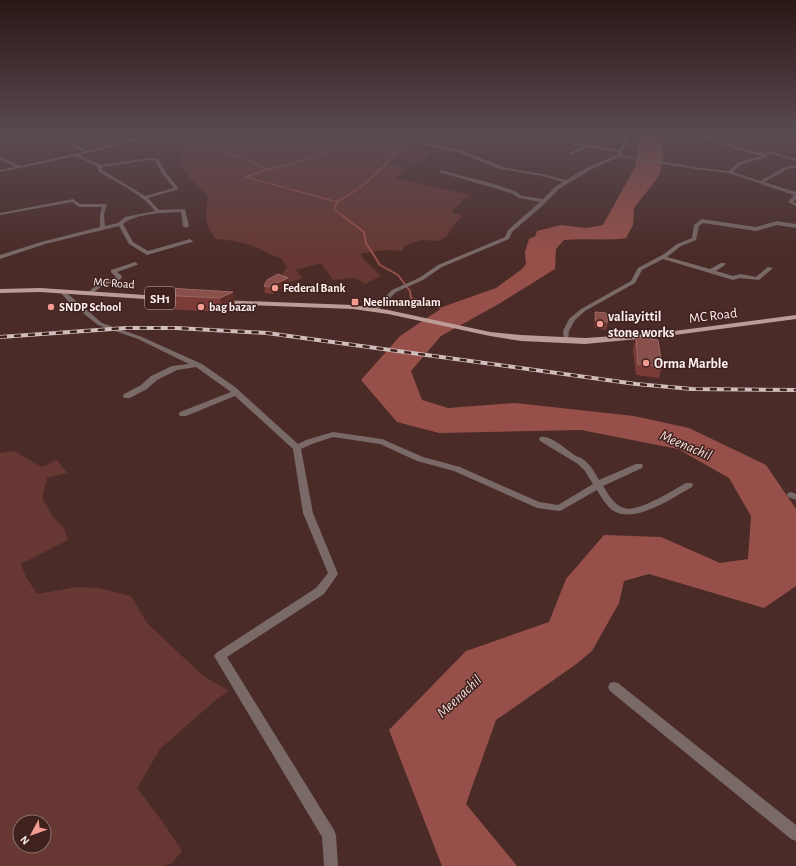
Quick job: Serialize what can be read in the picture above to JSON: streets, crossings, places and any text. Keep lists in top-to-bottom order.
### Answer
{
  "streets": {
    "main road": ["MC Road", "SH1"]
  },
  "water": ["Meenachil"],
  "places": {
    "other": [
      "Federal Bank",
      "SNDP School",
      "bag bazar",
      "valiayittil stone works",
      "Orma Marble"
    ],
    "transit": ["Neelimangalam"]
  },
  "north": "bottom left"
}
